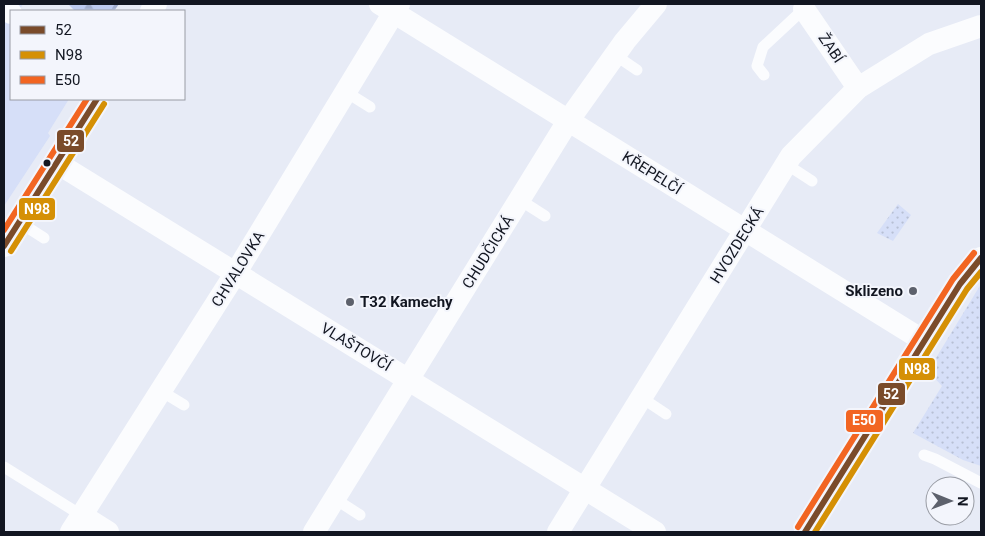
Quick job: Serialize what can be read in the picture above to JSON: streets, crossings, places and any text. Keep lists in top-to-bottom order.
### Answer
{
  "streets": {
    "street": [
      "ŽABÍ",
      "KŘEPELČÍ",
      "HVOZDECKÁ",
      "CHUDČICKÁ",
      "CHVALOVKA",
      "VLAŠTOVČÍ"
    ]
  },
  "crossings": [
    ["ŽABÍ", "HVOZDECKÁ"],
    ["KŘEPELČÍ", "HVOZDECKÁ"],
    ["KŘEPELČÍ", "CHUDČICKÁ"],
    ["KŘEPELČÍ", "CHVALOVKA"],
    ["HVOZDECKÁ", "VLAŠTOVČÍ"],
    ["CHUDČICKÁ", "VLAŠTOVČÍ"],
    ["CHVALOVKA", "VLAŠTOVČÍ"]
  ],
  "places": ["Sklizeno", "T32 Kamechy"],
  "lines": ["transit line 52", "transit line E50", "transit line N98"],
  "legend": ["52", "N98", "E50"],
  "north": "right"
}
